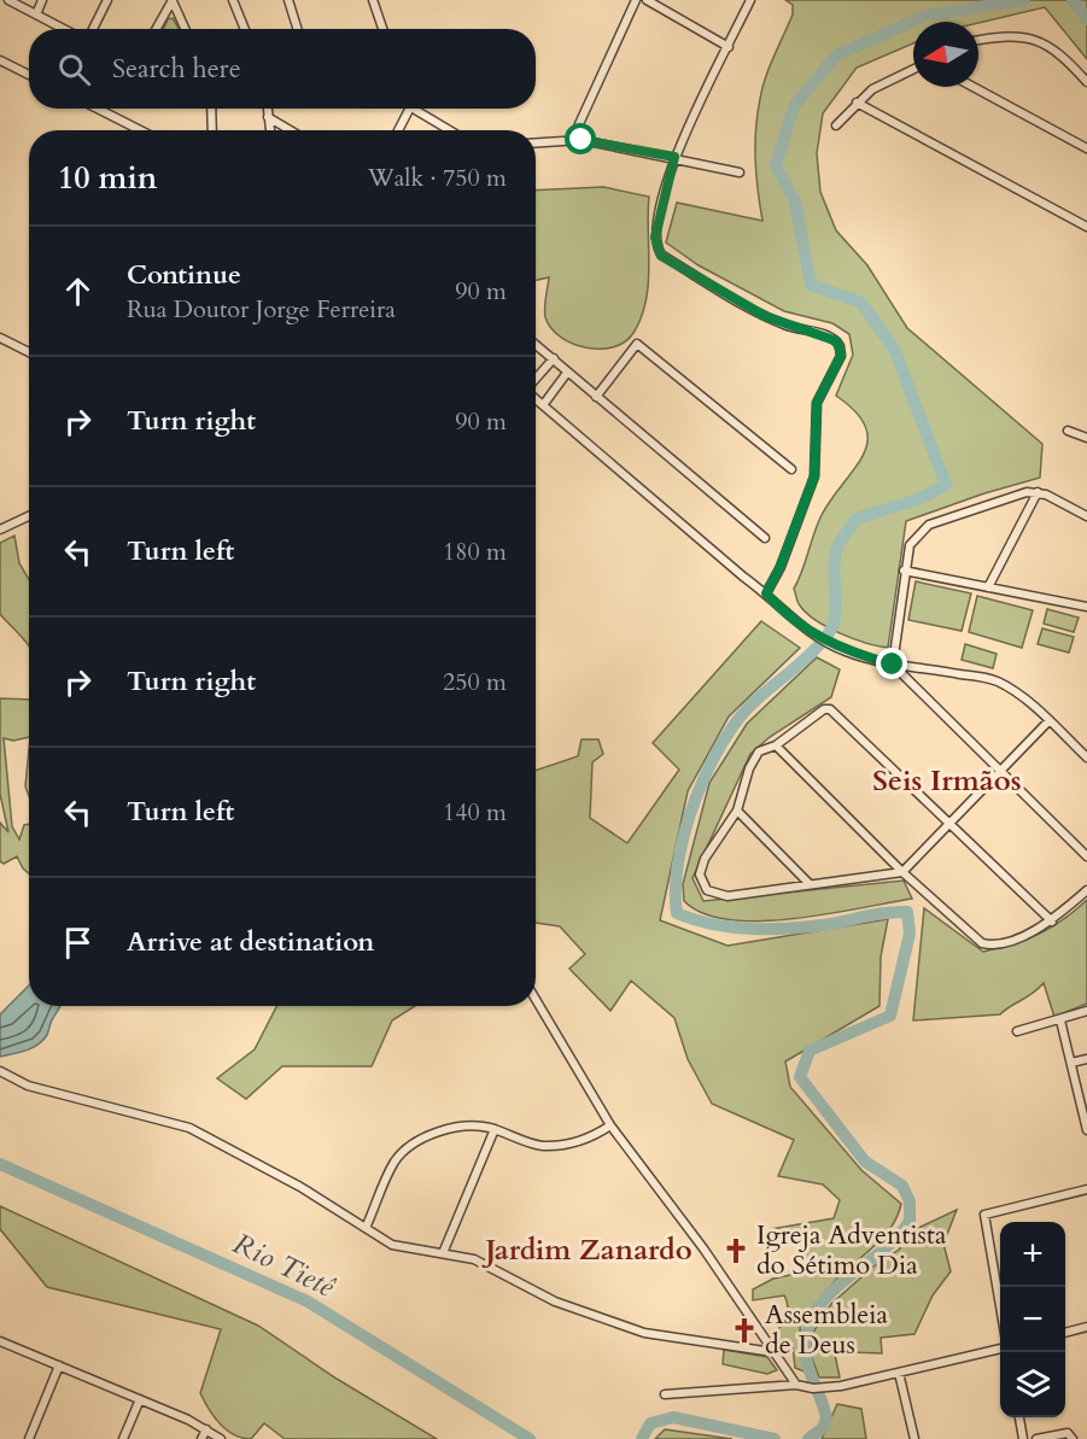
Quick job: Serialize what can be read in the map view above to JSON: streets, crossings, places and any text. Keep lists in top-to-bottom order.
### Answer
{
  "districts": ["Seis Irmãos", "Jardim Zanardo"],
  "water": ["Rio Tietê"],
  "places": {
    "church": ["Igreja Adventista do Sétimo Dia", "Assembleia de Deus"]
  },
  "north": "left",
  "page": {
    "search": "Search here",
    "heading": ["10 min", "Walk · 750 m"],
    "list": [
      ["Continue", "Rua Doutor Jorge Ferreira", "90 m"],
      ["Turn right", "90 m"],
      ["Turn left", "180 m"],
      ["Turn right", "250 m"],
      ["Turn left", "140 m"],
      "Arrive at destination"
    ],
    "map_buttons": ["+", "−"]
  }
}
